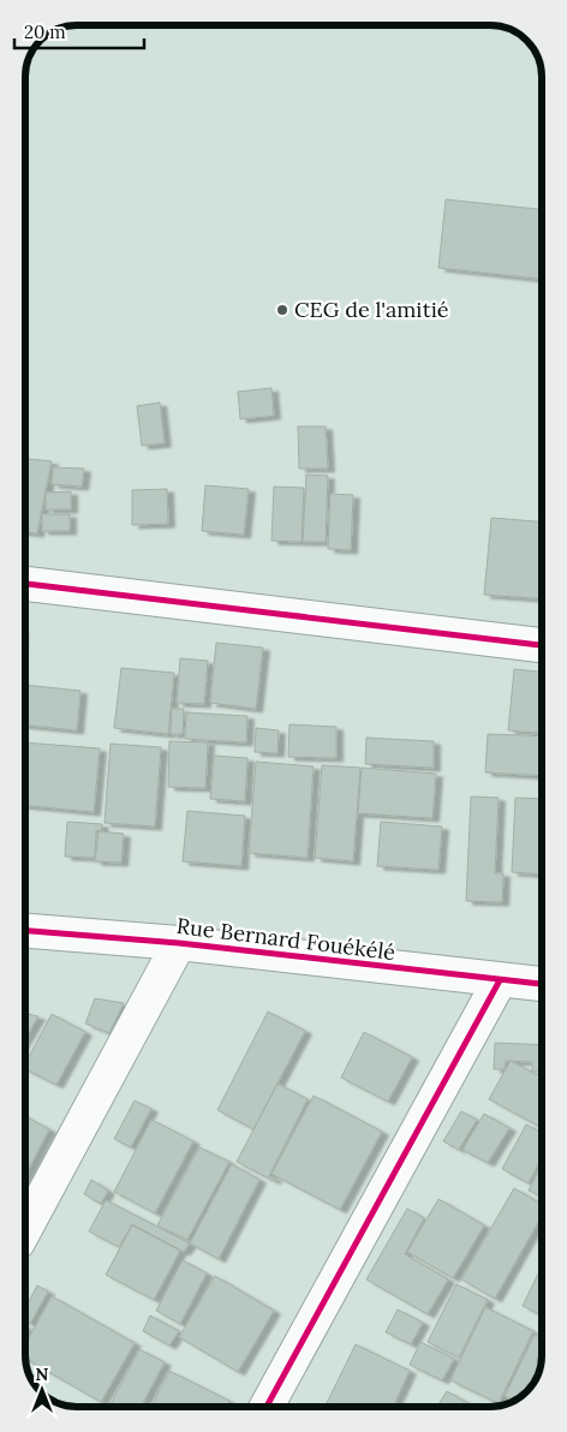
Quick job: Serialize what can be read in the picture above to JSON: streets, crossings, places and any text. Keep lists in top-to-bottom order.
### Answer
{
  "streets": {
    "street": ["Rue Bernard Fouékélé"]
  },
  "places": ["CEG de l'amitié"],
  "scale_bar": "20 m",
  "north": "top"
}
